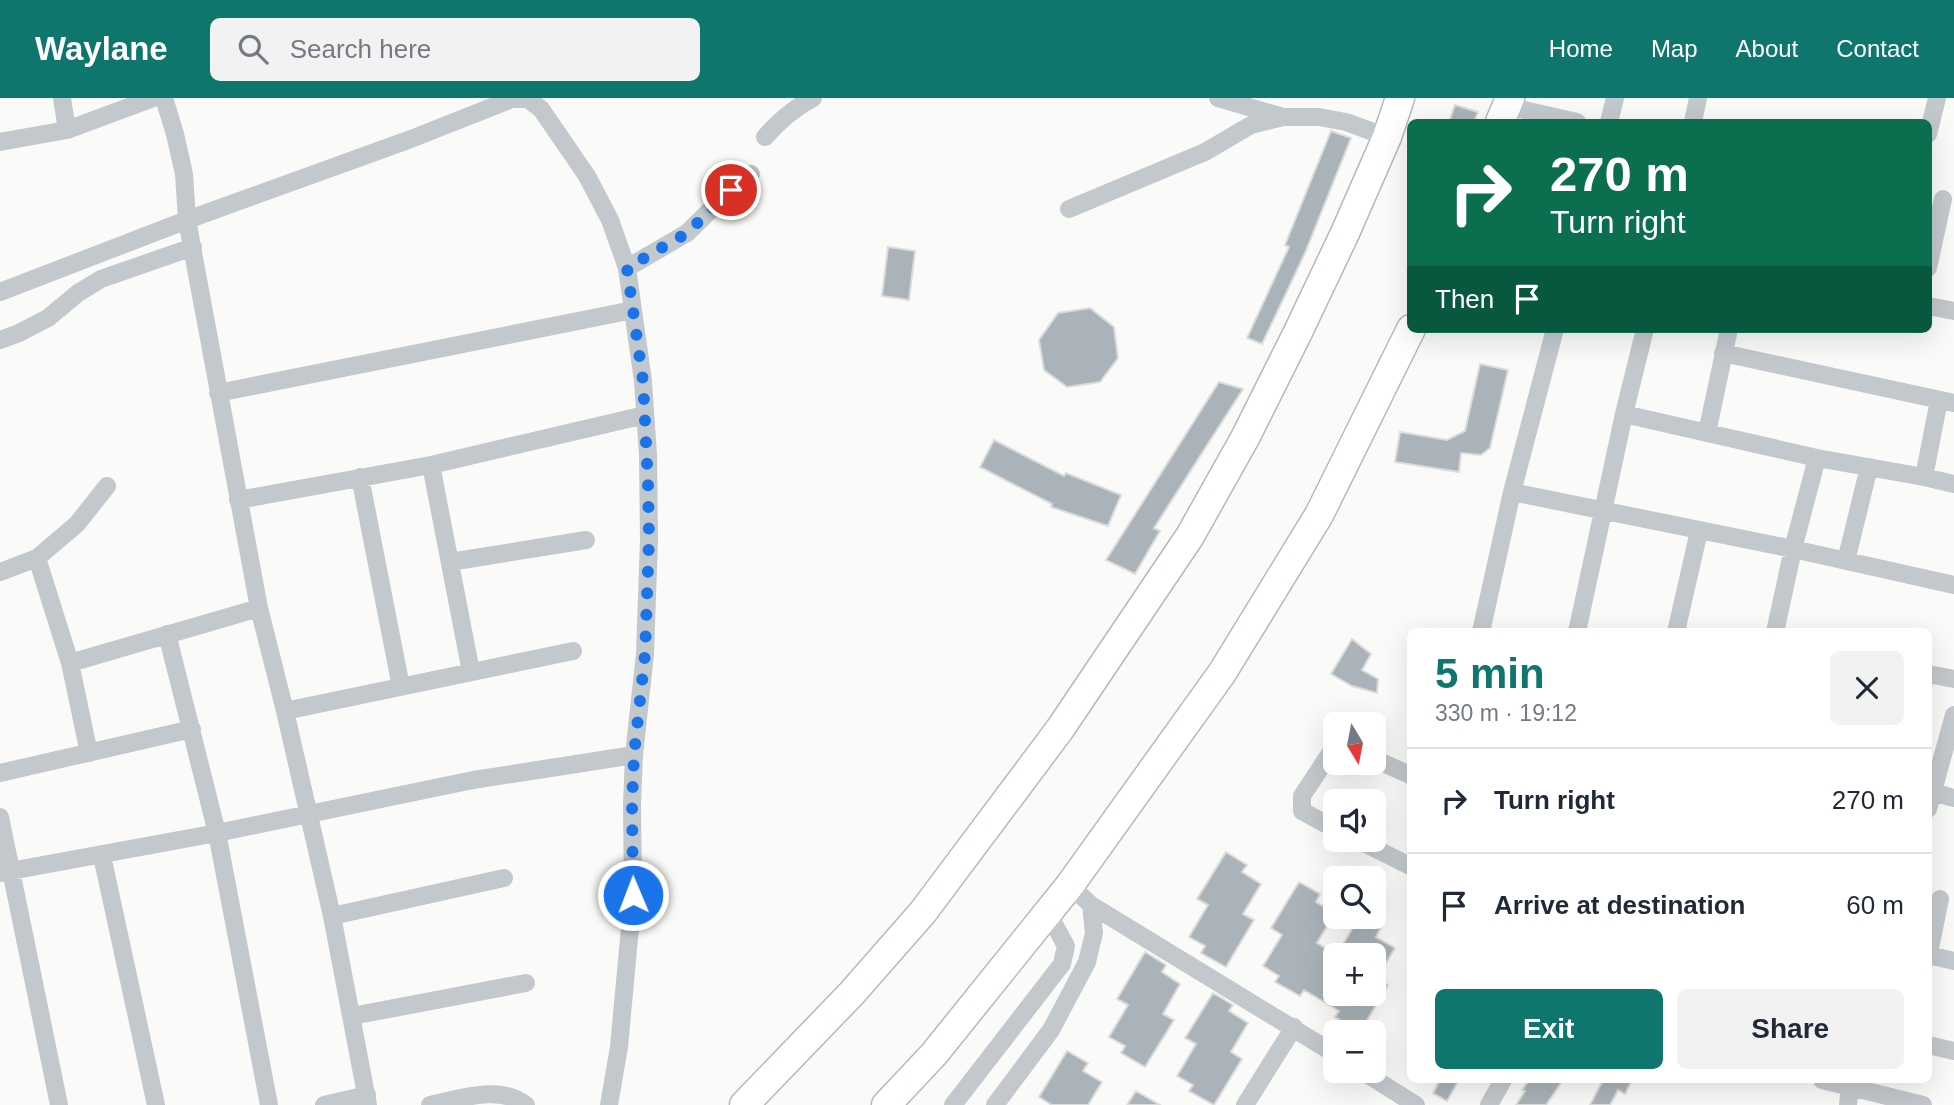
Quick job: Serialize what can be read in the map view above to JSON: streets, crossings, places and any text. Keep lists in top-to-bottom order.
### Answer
{
  "north": "bottom",
  "page": {
    "header": "Waylane",
    "search": "Search here",
    "nav": [
      "Home",
      "Map",
      "About",
      "Contact"
    ],
    "turn": ["270 m", "Turn right"],
    "then": "Then",
    "heading": ["5 min", "330 m · 19:12"],
    "map_buttons": ["+", "−"],
    "list": [
      {
        "name": "Turn right",
        "value": "270 m"
      },
      {
        "name": "Arrive at destination",
        "value": "60 m"
      }
    ],
    "buttons": ["Exit", "Share"]
  }
}
